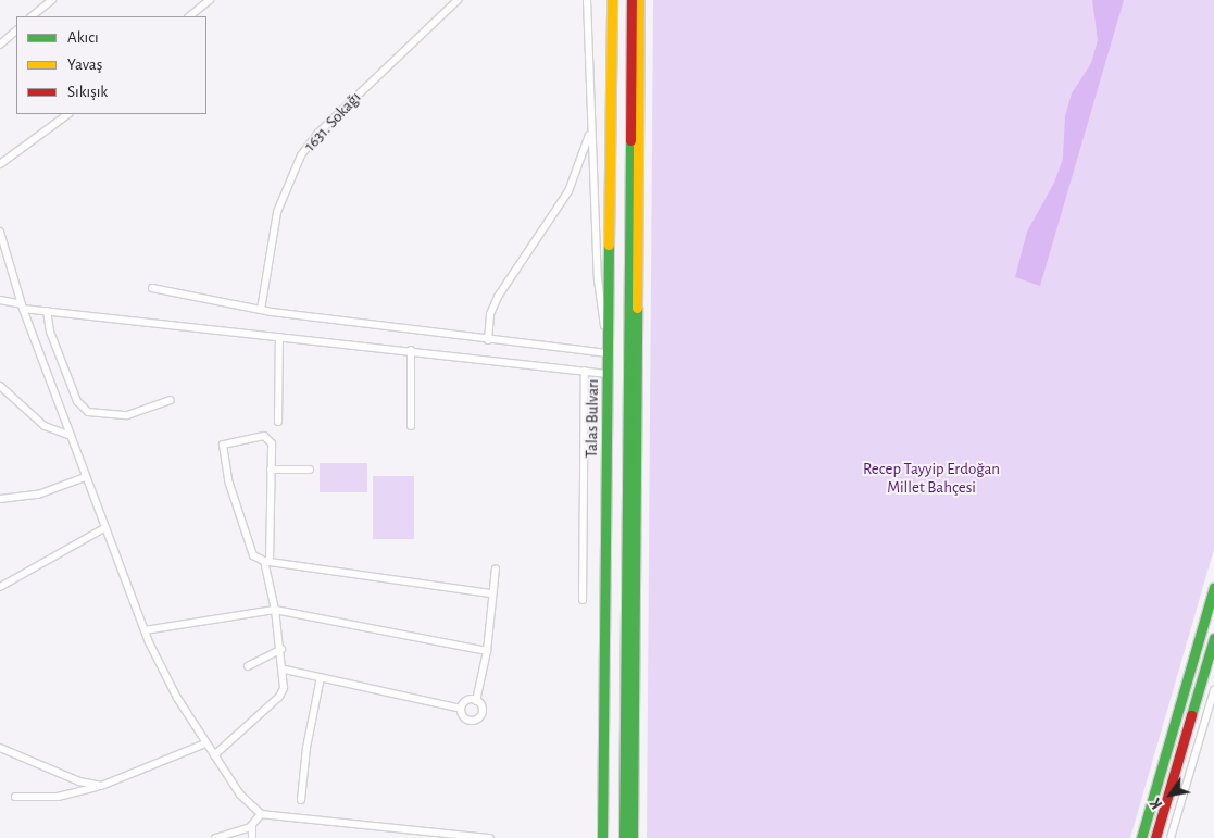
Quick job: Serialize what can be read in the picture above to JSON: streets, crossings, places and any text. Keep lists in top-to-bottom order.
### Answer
{
  "streets": {
    "main road": ["Talas Bulvarı"],
    "street": ["1631. Sokağı"]
  },
  "parks": ["Recep Tayyip Erdoğan Millet Bahçesi"],
  "legend": ["Akıcı", "Yavaş", "Sıkışık"],
  "north": "bottom left"
}
